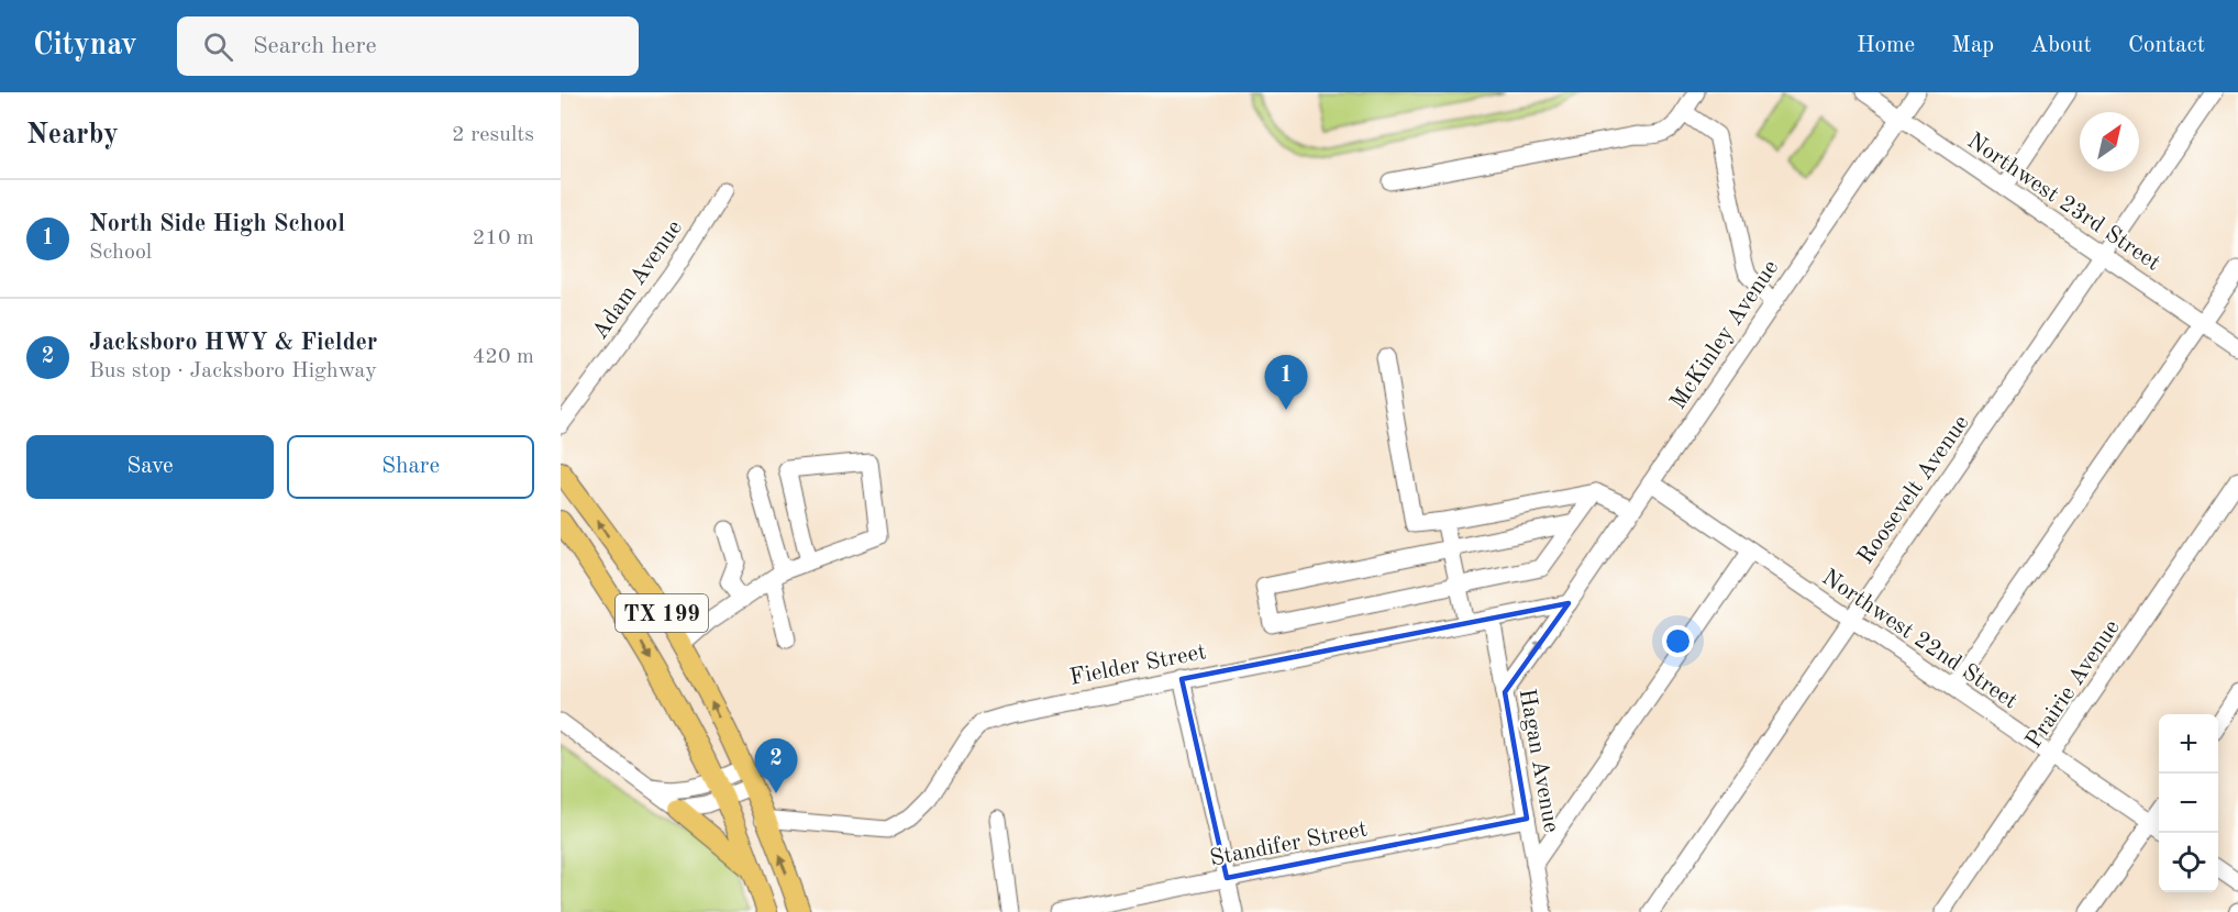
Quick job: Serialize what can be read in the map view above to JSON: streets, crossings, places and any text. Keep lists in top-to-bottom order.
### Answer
{
  "streets": {
    "main road": ["TX 199"],
    "street": [
      "Northwest 23rd Street",
      "Adam Avenue",
      "McKinley Avenue",
      "Roosevelt Avenue",
      "Northwest 22nd Street",
      "Fielder Street",
      "Prairie Avenue",
      "Hagan Avenue",
      "Standifer Street"
    ]
  },
  "crossings": [
    ["Northwest 23rd Street", "McKinley Avenue"],
    ["Northwest 23rd Street", "Roosevelt Avenue"],
    ["McKinley Avenue", "Northwest 22nd Street"],
    ["McKinley Avenue", "Fielder Street"],
    ["McKinley Avenue", "Hagan Avenue"],
    ["Roosevelt Avenue", "Northwest 22nd Street"],
    ["TX 199", "Fielder Street"],
    ["Northwest 22nd Street", "Prairie Avenue"],
    ["Fielder Street", "Hagan Avenue"],
    ["Hagan Avenue", "Standifer Street"]
  ],
  "north": "top right",
  "page": {
    "header": "Citynav",
    "search": "Search here",
    "nav": [
      "Home",
      "Map",
      "About",
      "Contact"
    ],
    "heading": ["Nearby", "2 results"],
    "list": [
      {
        "mark": "1",
        "name": "North Side High School",
        "note": "School",
        "value": "210 m"
      },
      {
        "mark": "2",
        "name": "Jacksboro HWY & Fielder",
        "note": "Bus stop · Jacksboro Highway",
        "value": "420 m"
      }
    ],
    "pins": ["1", "2"],
    "buttons": ["Save", "Share"],
    "map_buttons": ["+", "−"]
  }
}
